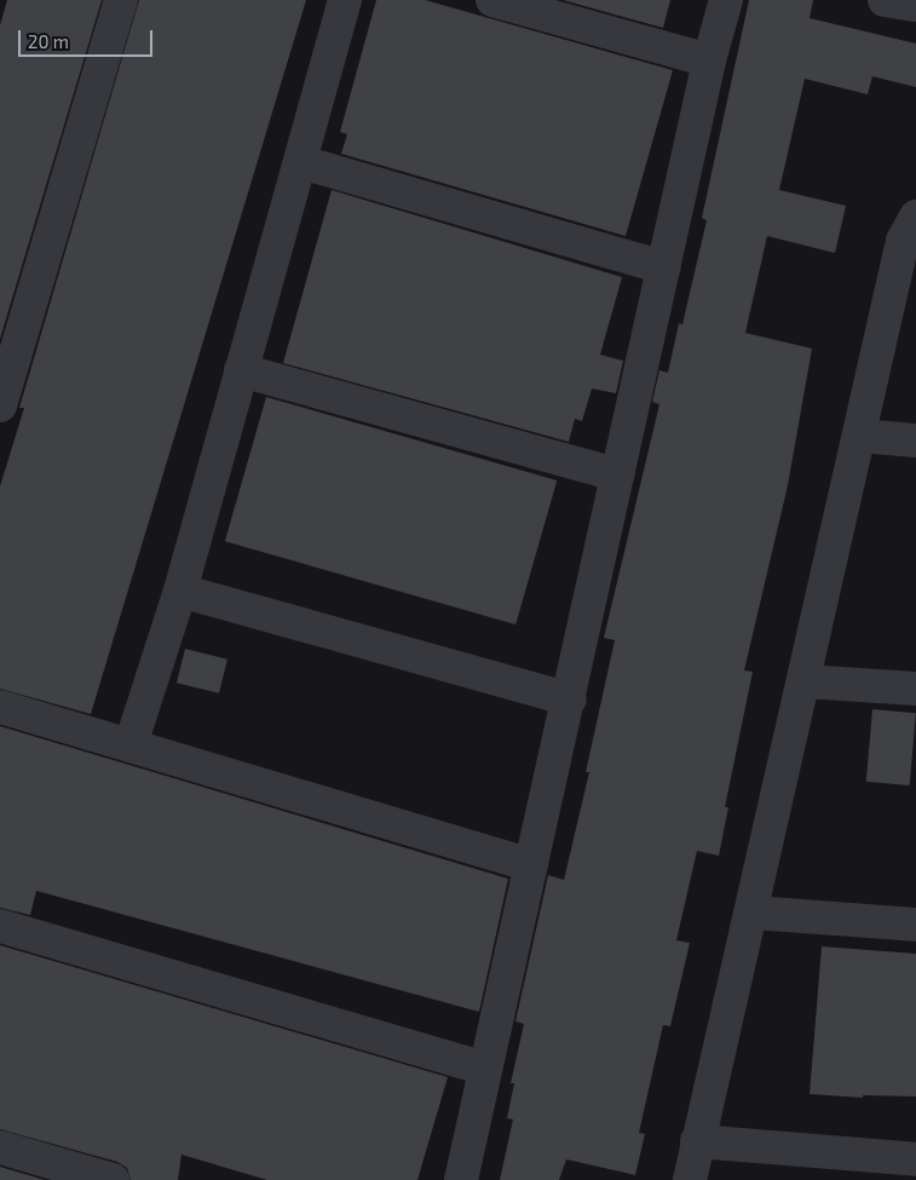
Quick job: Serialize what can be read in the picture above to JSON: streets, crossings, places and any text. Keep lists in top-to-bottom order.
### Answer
{
  "scale_bar": "20 m"
}
